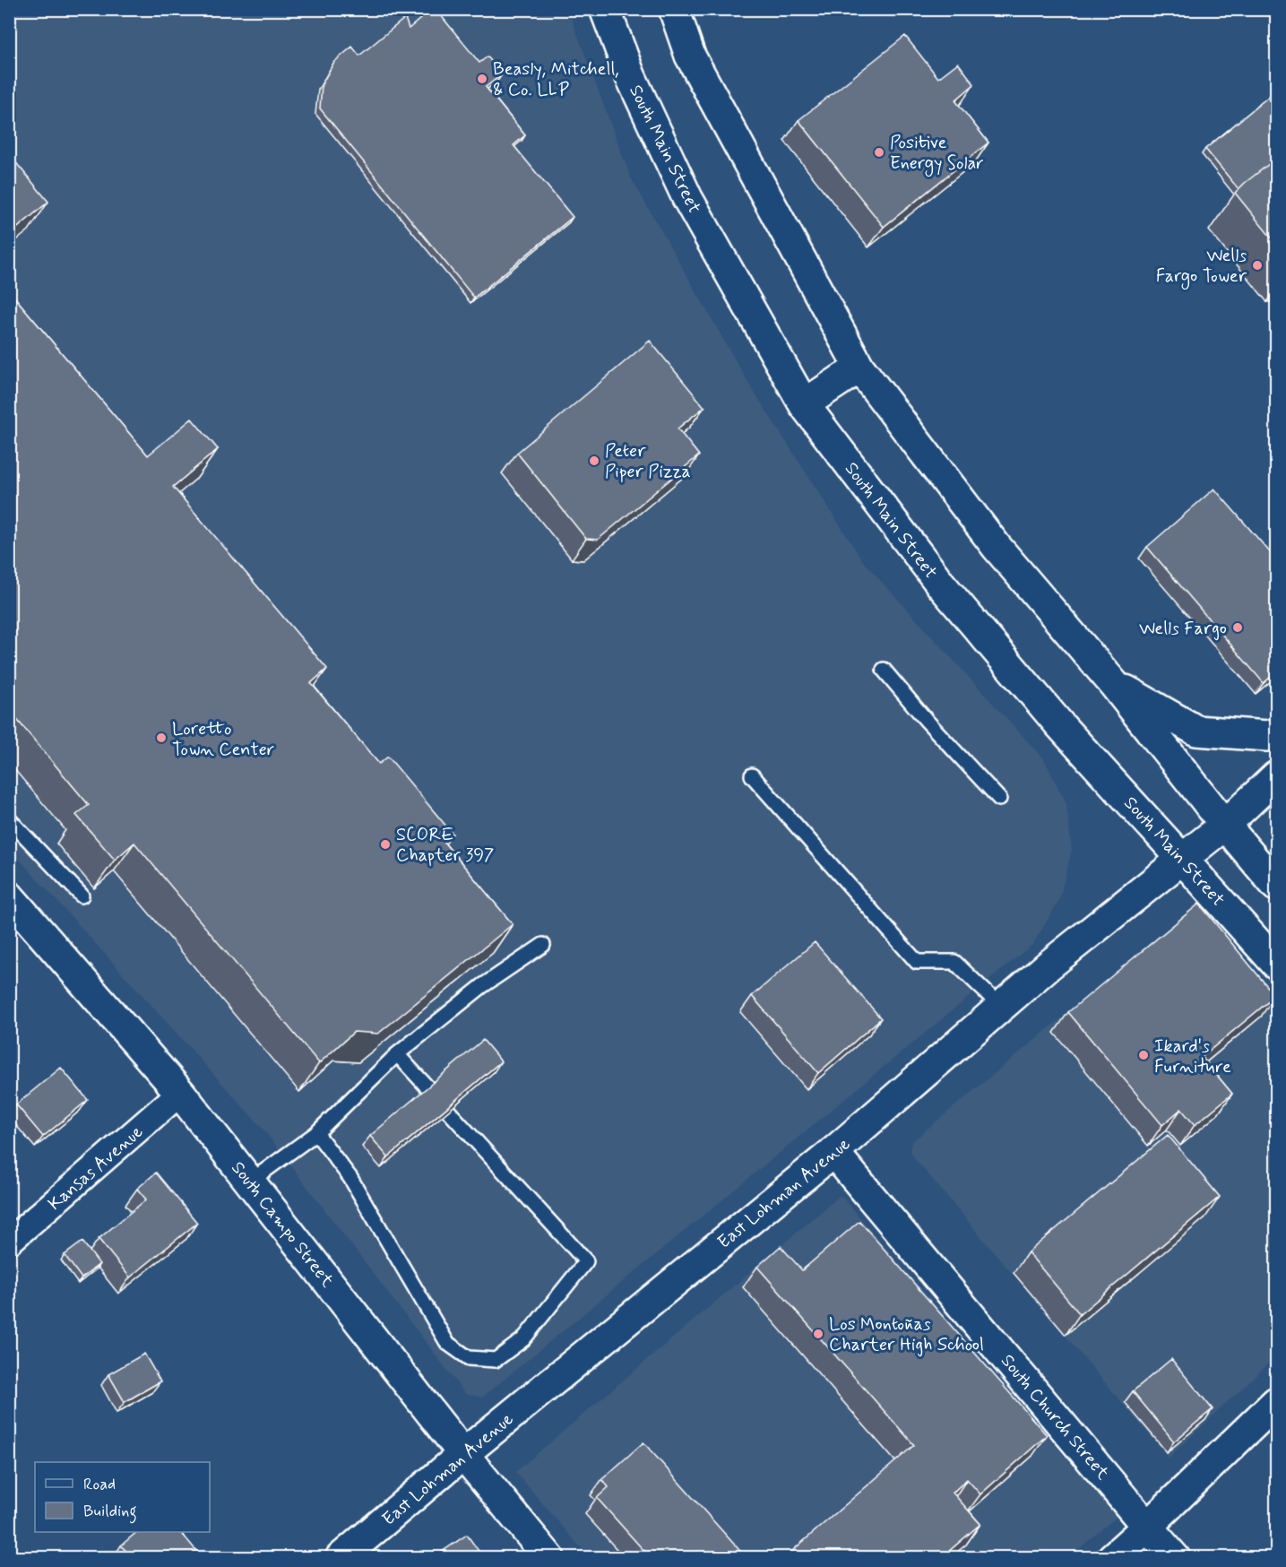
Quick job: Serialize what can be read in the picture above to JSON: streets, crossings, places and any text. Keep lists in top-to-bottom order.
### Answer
{
  "streets": {
    "main road": [
      "South Main Street",
      "East Lohman Avenue",
      "South Campo Street",
      "South Church Street"
    ],
    "street": ["Kansas Avenue"]
  },
  "crossings": [
    ["South Main Street", "East Lohman Avenue"],
    ["Kansas Avenue", "South Campo Street"],
    ["East Lohman Avenue", "South Campo Street"],
    ["East Lohman Avenue", "South Church Street"]
  ],
  "places": [
    "Beasly, Mitchell, & Co. LLP",
    "Positive Energy Solar",
    "Wells Fargo Tower",
    "Peter Piper Pizza",
    "Wells Fargo",
    "Loretto Town Center",
    "SCORE Chapter 397",
    "Ikard's Furniture",
    "Los Montoñas Charter High School"
  ],
  "legend": ["Road", "Building"]
}
